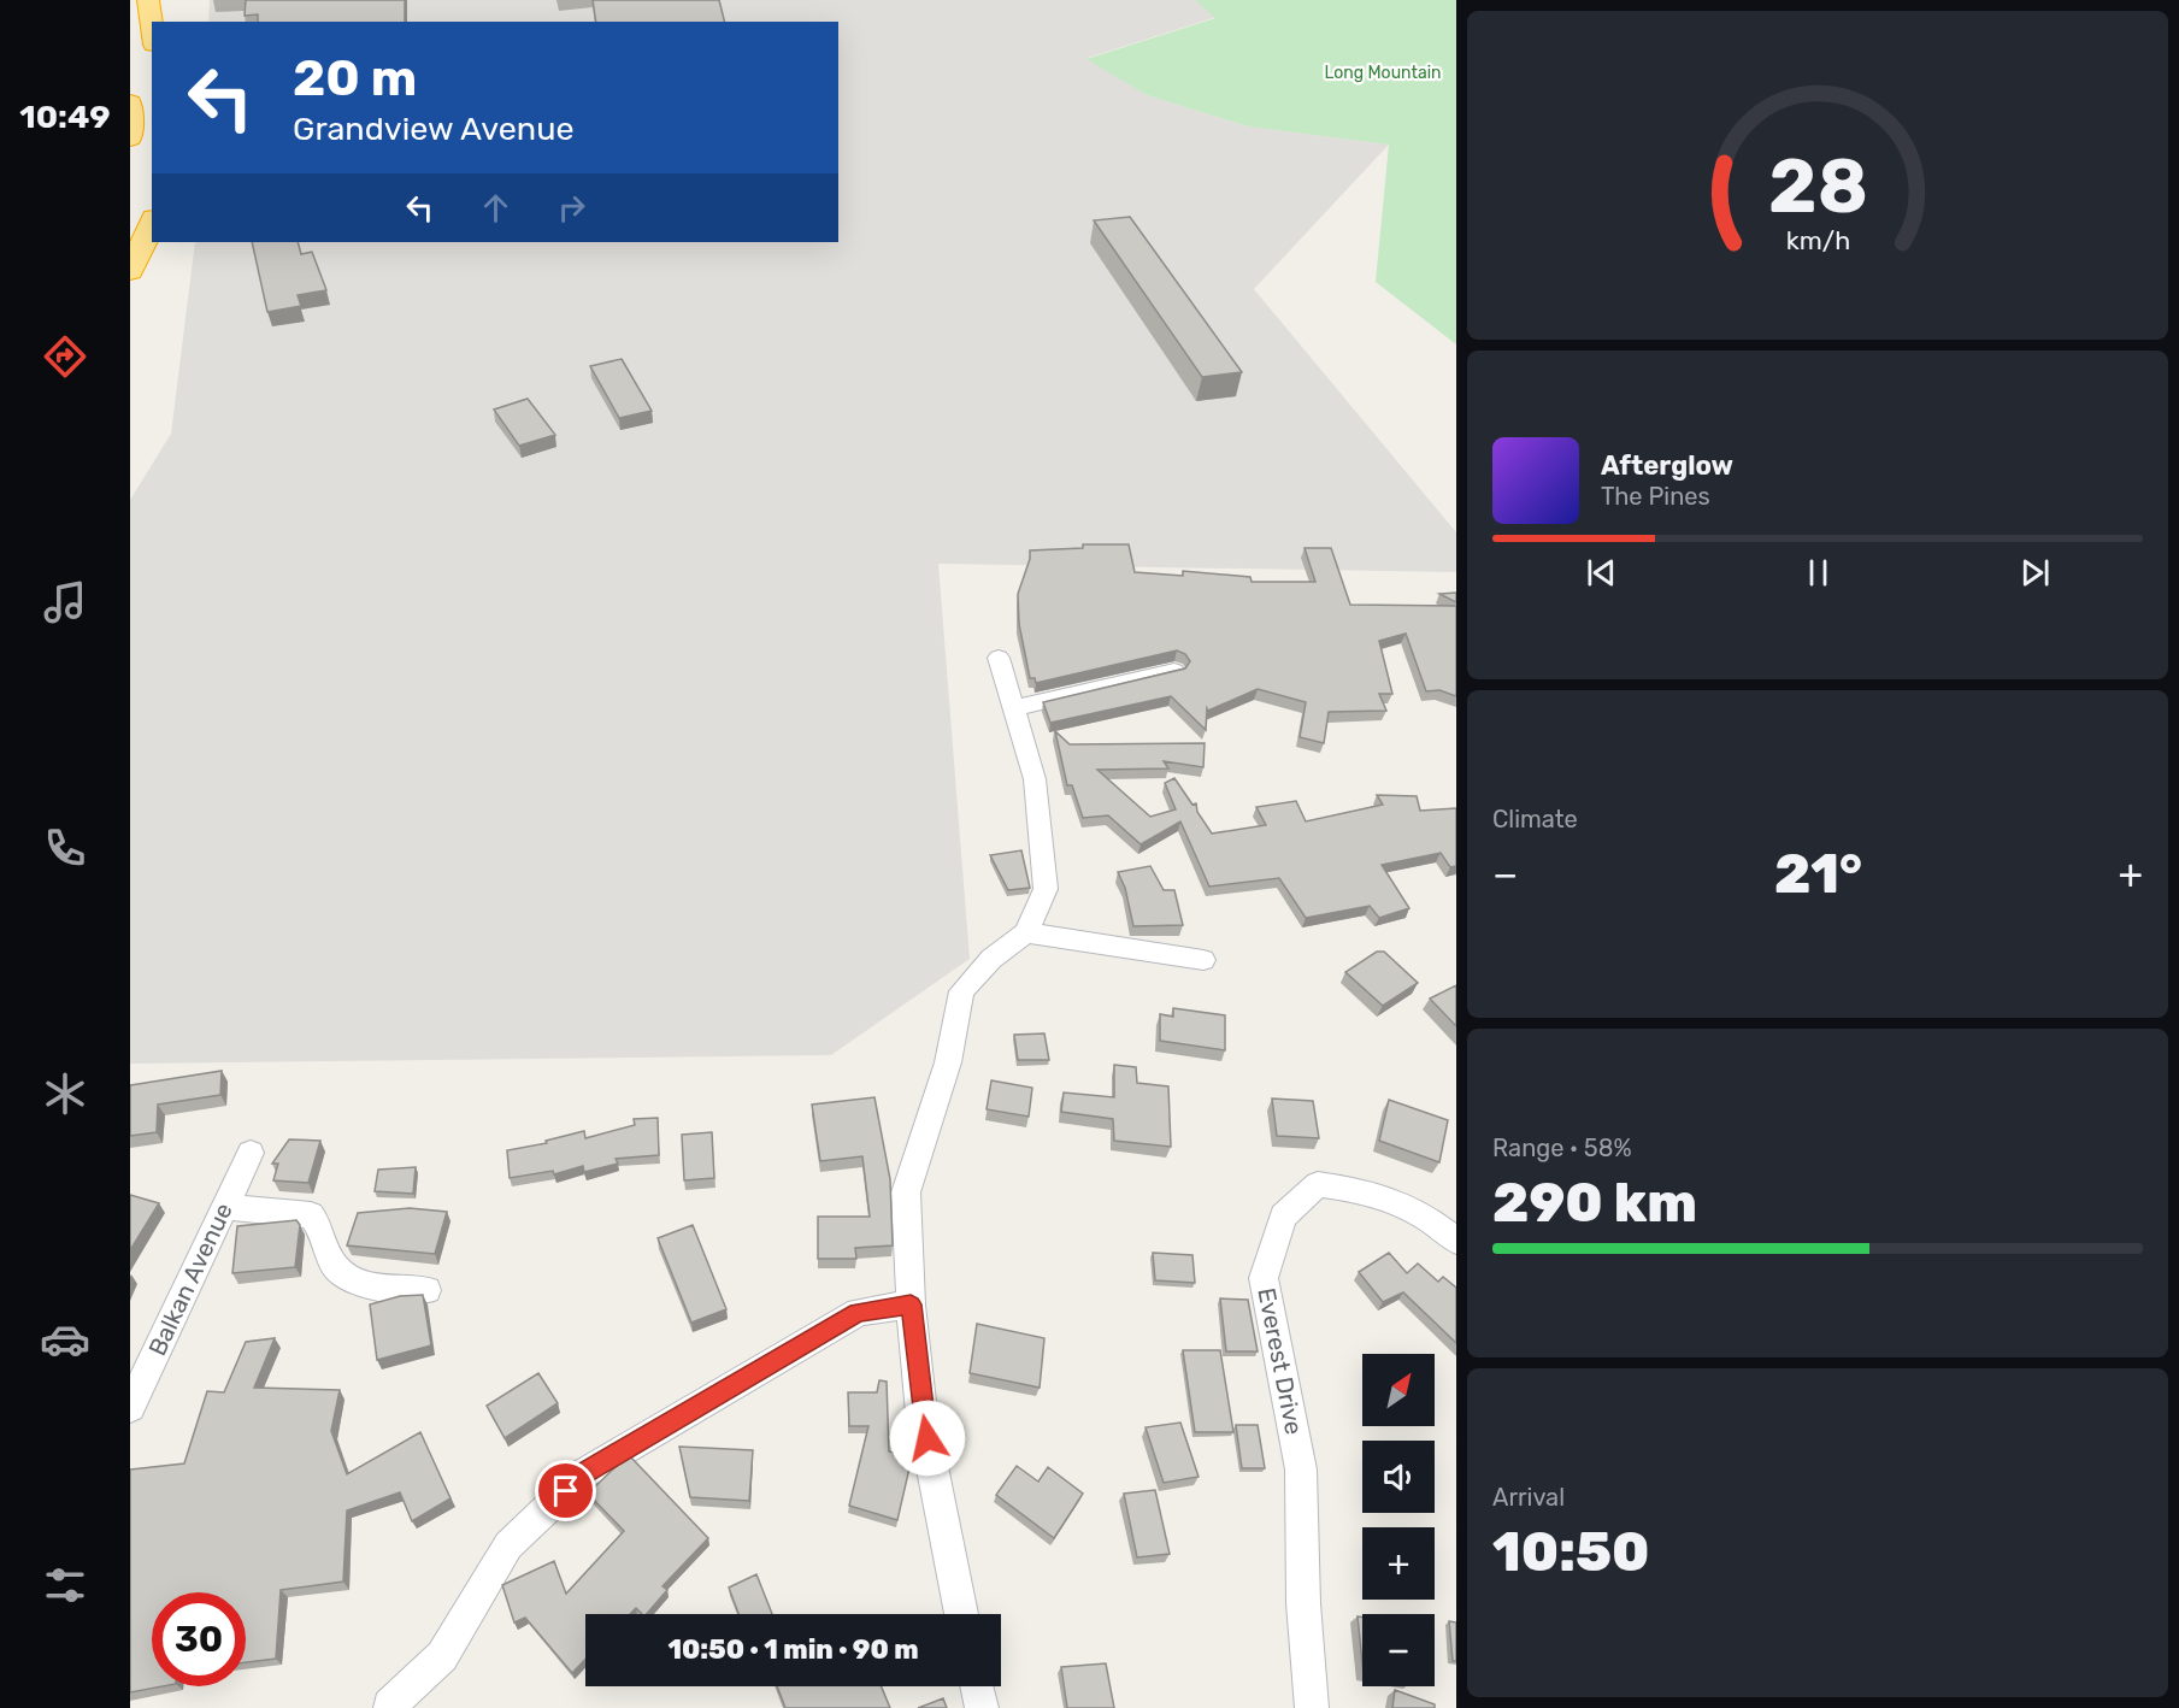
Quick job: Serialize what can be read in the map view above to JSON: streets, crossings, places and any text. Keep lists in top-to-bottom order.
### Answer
{
  "streets": {
    "street": ["Balkan Avenue", "Everest Drive"]
  },
  "parks": ["Long Mountain"],
  "north": "top right",
  "page": {
    "tabs": "10:49",
    "turn": ["20 m", "Grandview Avenue"],
    "song": ["Afterglow", "The Pines"],
    "tile": [
      "Climate",
      ["Range · 58%", "290 km"],
      ["Arrival", "10:50"]
    ],
    "heat": ["−", "21°", "+"],
    "map_buttons": ["+", "−"],
    "limit": "30",
    "trip": "10:50 · 1 min · 90 m",
    "gauge": ["28", "km/h"]
  }
}
